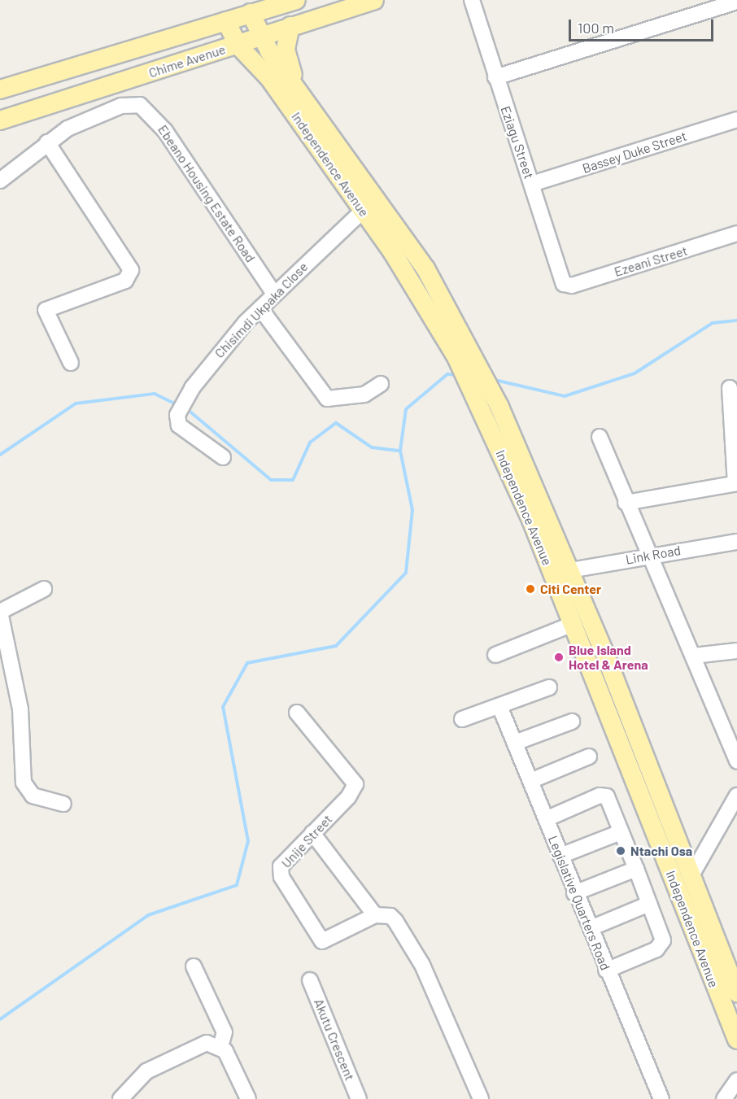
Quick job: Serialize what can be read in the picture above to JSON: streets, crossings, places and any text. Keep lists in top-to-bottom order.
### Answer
{
  "streets": {
    "main road": ["Chime Avenue", "Independence Avenue"],
    "street": [
      "Eziagu Street",
      "Bassey Duke Street",
      "Ebeano Housing Estate Road",
      "Ezeani Street",
      "Chisimdi Ukpaka Close",
      "Link Road",
      "Unije Street",
      "Legislative Quarters Road",
      "Akutu Crescent"
    ]
  },
  "crossings": [
    ["Chime Avenue", "Independence Avenue"],
    ["Eziagu Street", "Bassey Duke Street"],
    ["Eziagu Street", "Ezeani Street"],
    ["Independence Avenue", "Chisimdi Ukpaka Close"],
    ["Independence Avenue", "Link Road"],
    ["Ebeano Housing Estate Road", "Chisimdi Ukpaka Close"]
  ],
  "places": ["Citi Center", "Blue Island Hotel & Arena", "Ntachi Osa"],
  "scale_bar": "100 m"
}
